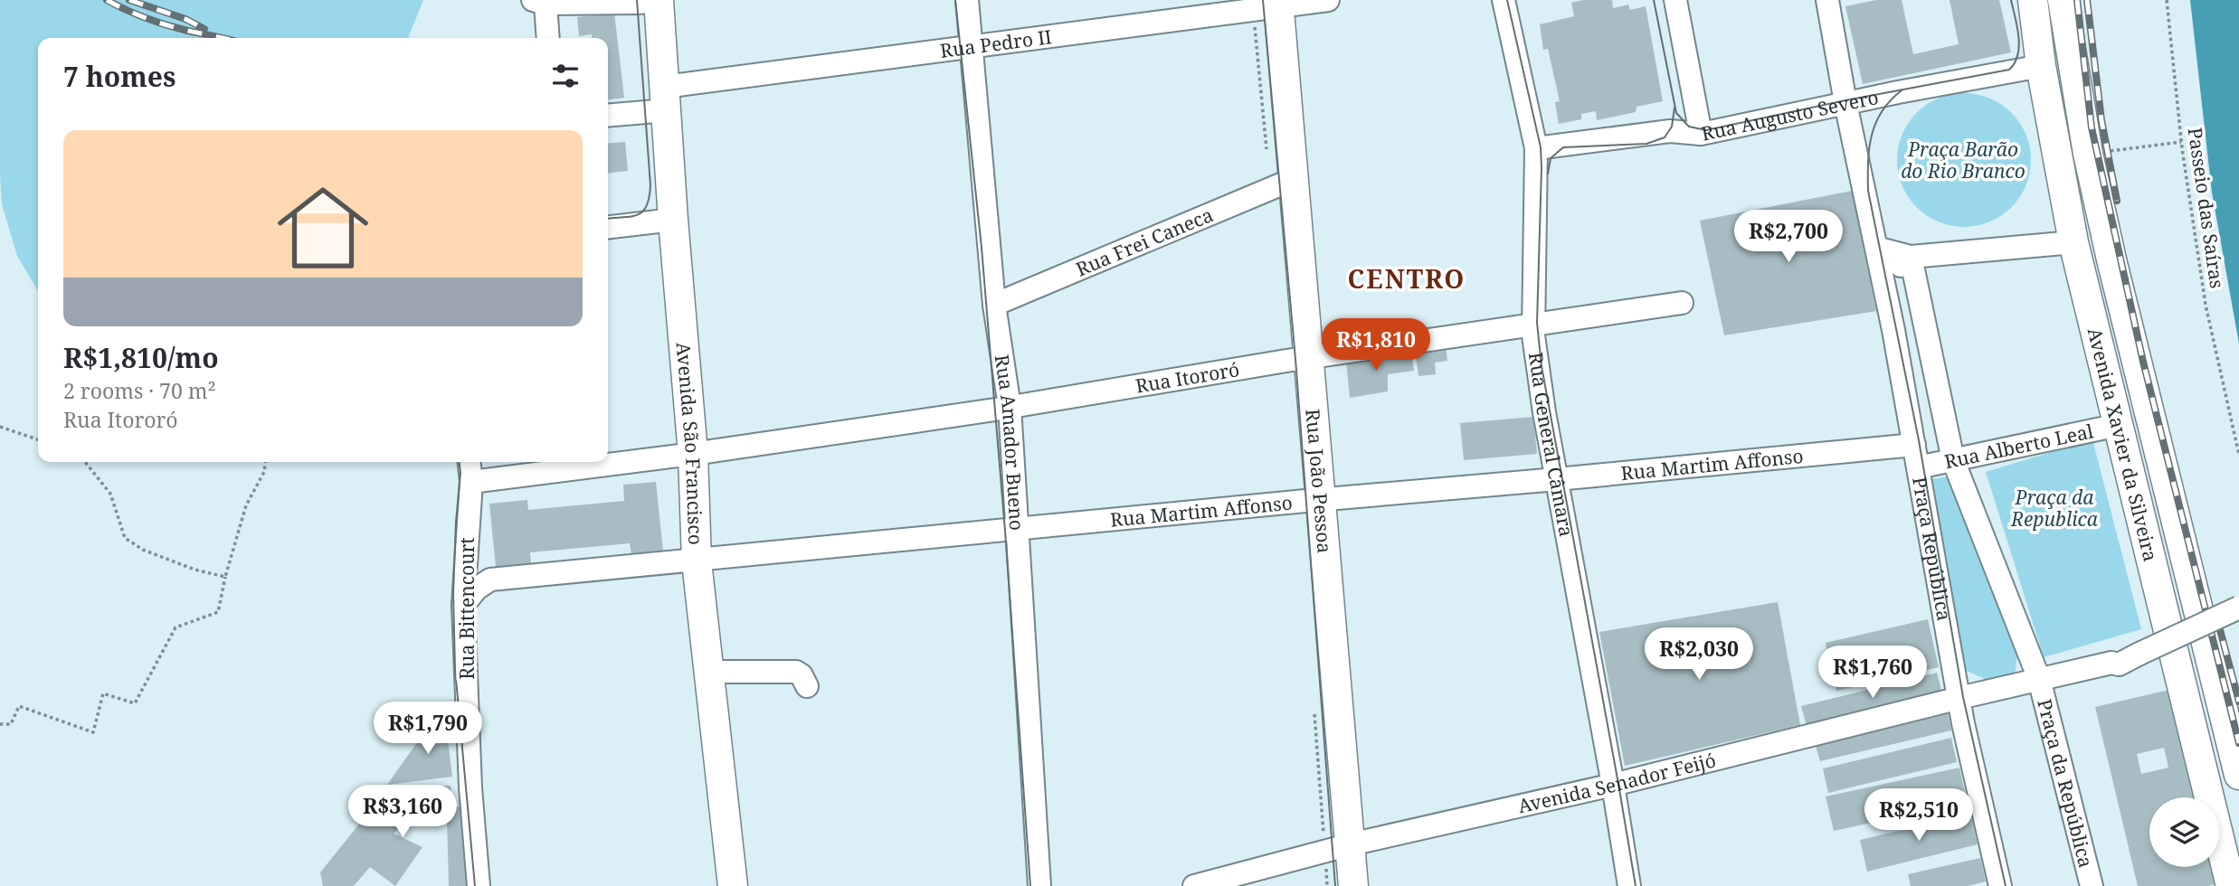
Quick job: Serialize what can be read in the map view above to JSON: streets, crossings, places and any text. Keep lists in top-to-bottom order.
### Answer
{
  "streets": {
    "main road": ["Avenida São Francisco", "Avenida Xavier da Silveira", "Rua João Pessoa"],
    "street": [
      "Rua Pedro II",
      "Rua Augusto Severo",
      "Rua Frei Caneca",
      "Rua Itororó",
      "Rua Amador Bueno",
      "Rua General Câmara",
      "Rua Alberto Leal",
      "Rua Martim Affonso",
      "Praça República",
      "Rua Bittencourt",
      "Praça da República",
      "Avenida Senador Feijó"
    ],
    "path": ["Passeio das Saíras"]
  },
  "crossings": [
    ["Rua Pedro II", "Rua Amador Bueno"],
    ["Rua Pedro II", "Avenida São Francisco"],
    ["Rua Pedro II", "Rua João Pessoa"],
    ["Rua Augusto Severo", "Rua General Câmara"],
    ["Rua Augusto Severo", "Avenida Xavier da Silveira"],
    ["Rua Augusto Severo", "Praça República"],
    ["Rua Frei Caneca", "Rua Amador Bueno"],
    ["Rua Frei Caneca", "Rua João Pessoa"],
    ["Rua Itororó", "Rua Amador Bueno"],
    ["Rua Itororó", "Avenida São Francisco"],
    ["Rua Itororó", "Rua General Câmara"],
    ["Rua Itororó", "Rua João Pessoa"],
    ["Rua Itororó", "Rua Bittencourt"],
    ["Rua Amador Bueno", "Rua Martim Affonso"],
    ["Avenida São Francisco", "Rua Martim Affonso"],
    ["Rua General Câmara", "Rua Martim Affonso"],
    ["Rua General Câmara", "Avenida Senador Feijó"],
    ["Avenida Xavier da Silveira", "Rua Alberto Leal"],
    ["Rua Alberto Leal", "Praça República"],
    ["Rua Martim Affonso", "Rua João Pessoa"],
    ["Rua Martim Affonso", "Praça República"],
    ["Rua João Pessoa", "Avenida Senador Feijó"],
    ["Praça República", "Praça da República"],
    ["Praça República", "Avenida Senador Feijó"],
    ["Praça da República", "Avenida Senador Feijó"]
  ],
  "districts": ["CENTRO"],
  "parks": ["Praça Barão do Rio Branco", "Praça da Republica"],
  "page": {
    "heading": "7 homes",
    "list": [
      {
        "name": "R$1,810/mo",
        "note": "2 rooms · 70 m² · Rua Itororó"
      }
    ],
    "price": [
      "R$2,700",
      "R$1,810",
      "R$2,030",
      "R$1,760",
      "R$1,790",
      "R$3,160",
      "R$2,510"
    ]
  }
}
